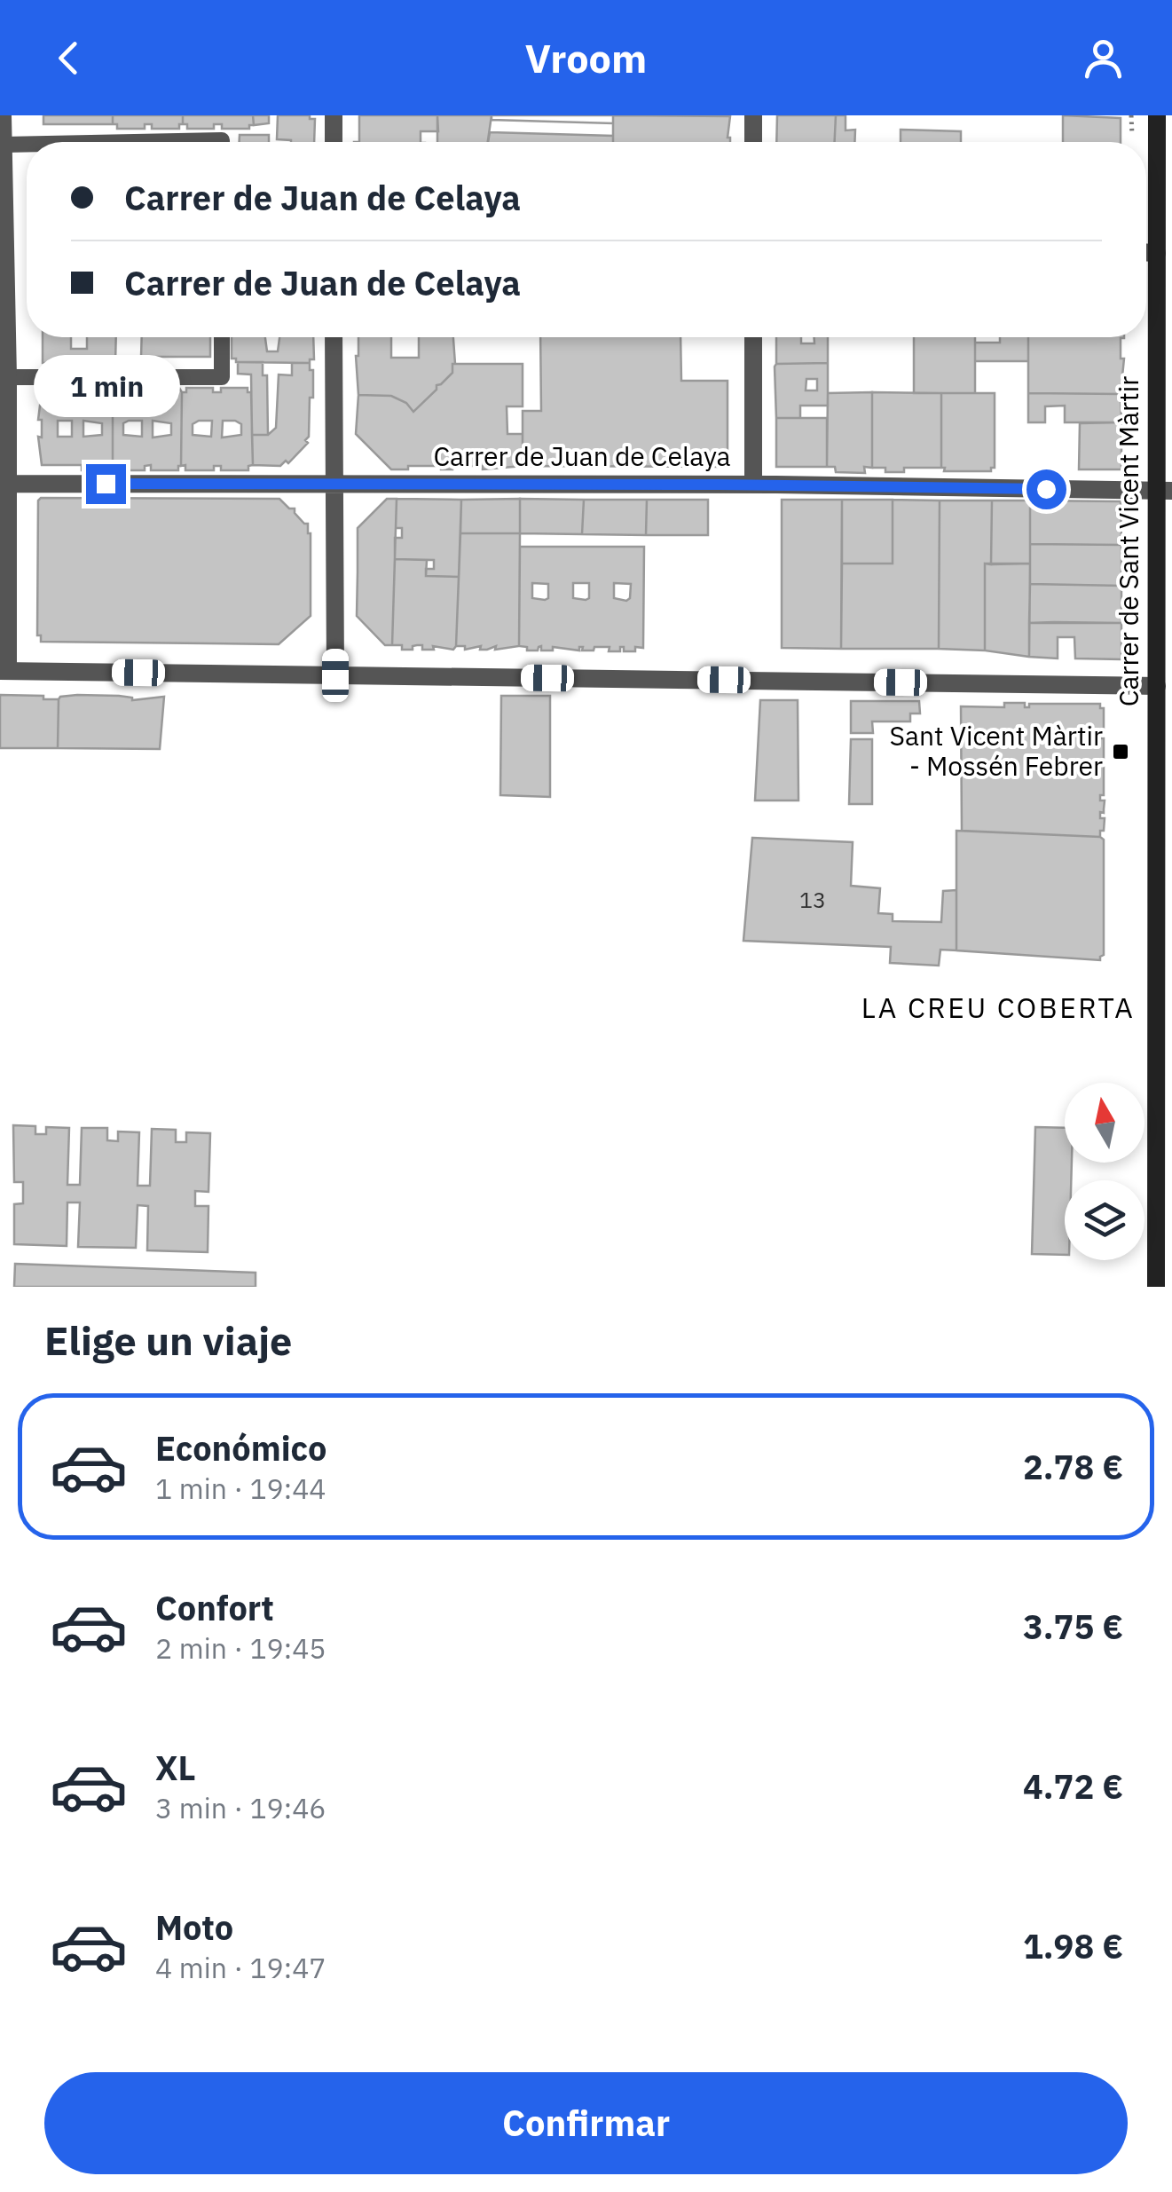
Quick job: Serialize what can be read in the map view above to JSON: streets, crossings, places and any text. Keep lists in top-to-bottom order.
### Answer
{
  "streets": {
    "main road": ["Carrer de Sant Vicent Màrtir"],
    "street": ["Carrer de Juan de Celaya"]
  },
  "crossings": [
    ["Carrer de Juan de Celaya", "Carrer de Sant Vicent Màrtir"]
  ],
  "districts": ["LA CREU COBERTA"],
  "places": {
    "transit": ["Sant Vicent Màrtir - Mossén Febrer"]
  },
  "house_numbers": ["13"],
  "north": "top",
  "page": {
    "header": "Vroom",
    "banner": ["Carrer de Juan de Celaya", "Carrer de Juan de Celaya"],
    "bubble": "1 min",
    "heading": "Elige un viaje",
    "list": [
      {
        "name": "Económico",
        "note": "1 min · 19:44",
        "value": "2.78 €"
      },
      {
        "name": "Confort",
        "note": "2 min · 19:45",
        "value": "3.75 €"
      },
      {
        "name": "XL",
        "note": "3 min · 19:46",
        "value": "4.72 €"
      },
      {
        "name": "Moto",
        "note": "4 min · 19:47",
        "value": "1.98 €"
      }
    ],
    "buttons": "Confirmar"
  }
}
